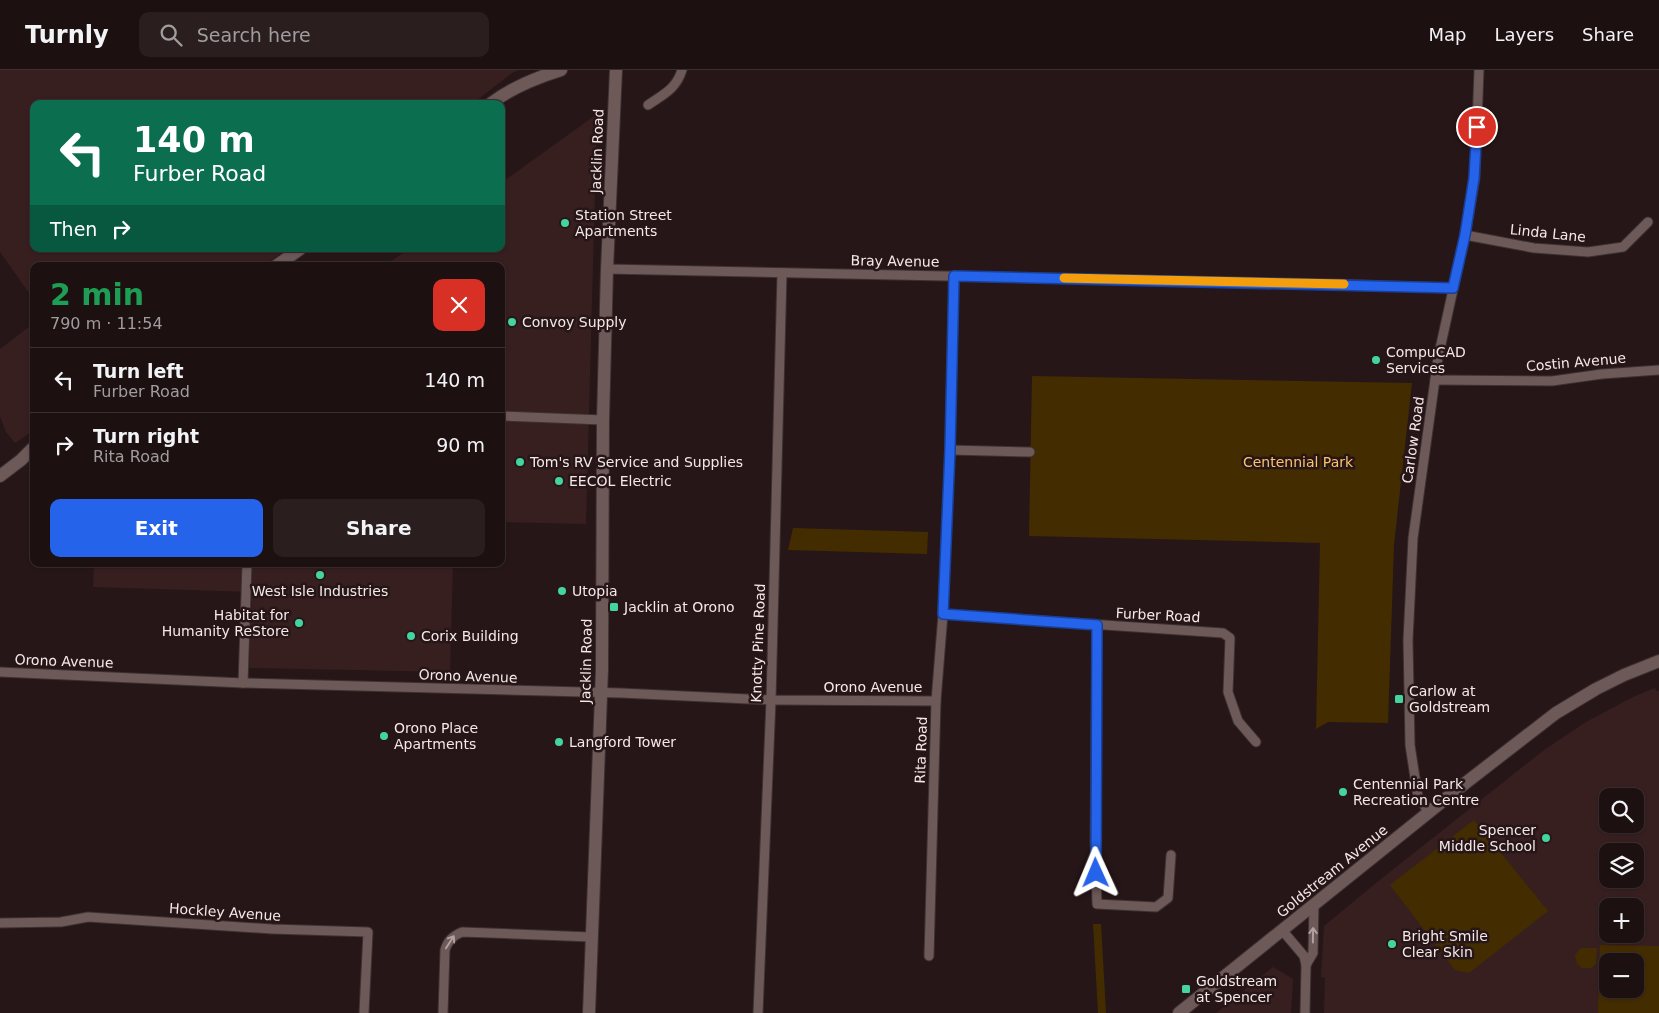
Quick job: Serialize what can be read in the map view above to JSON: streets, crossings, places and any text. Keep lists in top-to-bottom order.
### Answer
{
  "streets": {
    "main road": ["Jacklin Road", "Goldstream Avenue"],
    "street": [
      "Linda Lane",
      "Bray Avenue",
      "Costin Avenue",
      "Carlow Road",
      "Furber Road",
      "Knotty Pine Road",
      "Orono Avenue",
      "Rita Road",
      "Hockley Avenue"
    ]
  },
  "crossings": [
    ["Jacklin Road", "Bray Avenue"],
    ["Jacklin Road", "Orono Avenue"],
    ["Linda Lane", "Carlow Road"],
    ["Bray Avenue", "Carlow Road"],
    ["Bray Avenue", "Knotty Pine Road"],
    ["Bray Avenue", "Rita Road"],
    ["Costin Avenue", "Carlow Road"],
    ["Carlow Road", "Goldstream Avenue"],
    ["Furber Road", "Rita Road"],
    ["Knotty Pine Road", "Orono Avenue"],
    ["Orono Avenue", "Rita Road"]
  ],
  "parks": ["Centennial Park"],
  "places": {
    "other": [
      "Station Street Apartments",
      "Convoy Supply",
      "CompuCAD Services",
      "Tom's RV Service and Supplies",
      "EECOL Electric",
      "West Isle Industries",
      "Utopia",
      "Habitat for Humanity ReStore",
      "Corix Building",
      "Orono Place Apartments",
      "Langford Tower",
      "Centennial Park Recreation Centre",
      "Spencer Middle School",
      "Bright Smile Clear Skin"
    ],
    "transit": ["Jacklin at Orono", "Carlow at Goldstream", "Goldstream at Spencer"]
  },
  "page": {
    "header": "Turnly",
    "search": "Search here",
    "nav": ["Map", "Layers", "Share"],
    "turn": ["140 m", "Furber Road"],
    "then": "Then",
    "heading": ["2 min", "790 m · 11:54"],
    "list": [
      {
        "name": "Turn left",
        "note": "Furber Road",
        "value": "140 m"
      },
      {
        "name": "Turn right",
        "note": "Rita Road",
        "value": "90 m"
      }
    ],
    "buttons": ["Exit", "Share"],
    "map_buttons": ["+", "−"]
  }
}
